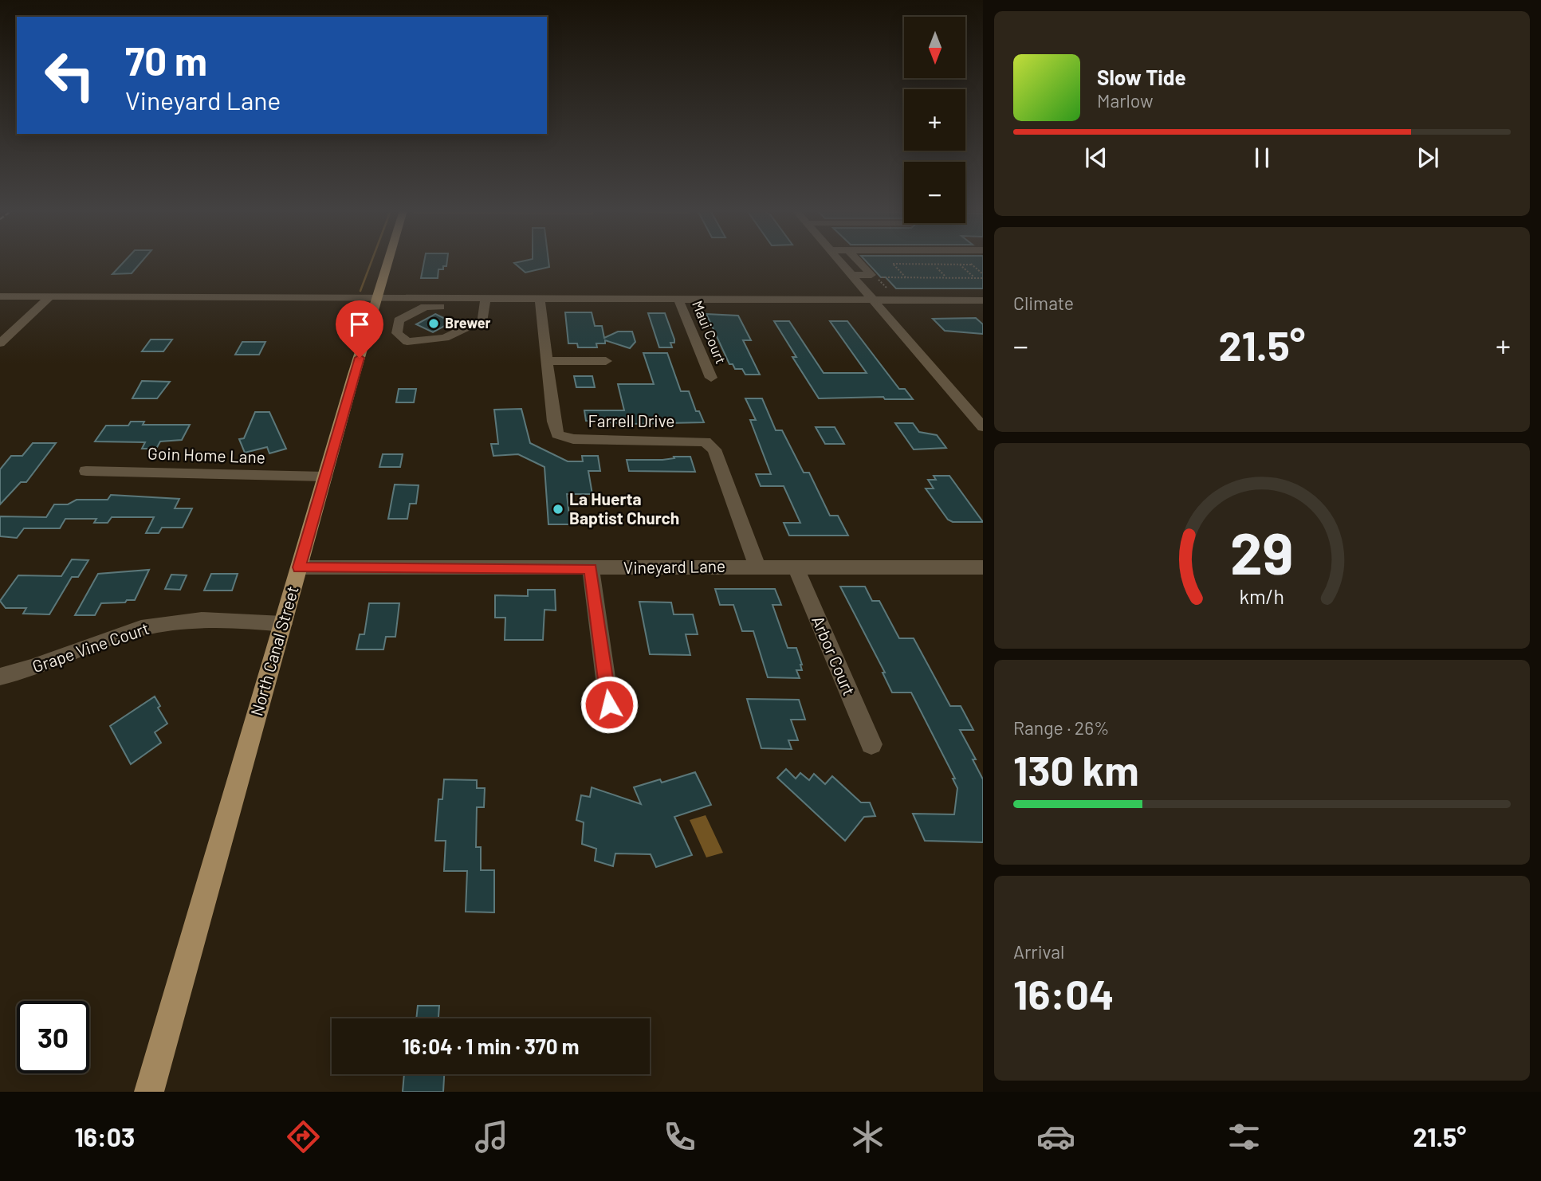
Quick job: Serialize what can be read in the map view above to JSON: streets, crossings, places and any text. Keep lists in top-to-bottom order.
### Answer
{
  "streets": {
    "main road": ["North Canal Street"],
    "street": [
      "Maui Court",
      "Farrell Drive",
      "Goin Home Lane",
      "Vineyard Lane",
      "Grape Vine Court",
      "Arbor Court"
    ]
  },
  "crossings": [
    ["Farrell Drive", "Vineyard Lane"],
    ["Goin Home Lane", "North Canal Street"],
    ["Vineyard Lane", "North Canal Street"],
    ["Vineyard Lane", "Arbor Court"],
    ["Grape Vine Court", "North Canal Street"]
  ],
  "places": ["Brewer", "La Huerta Baptist Church"],
  "north": "bottom",
  "page": {
    "map_buttons": ["+", "−"],
    "turn": ["70 m", "Vineyard Lane"],
    "song": ["Slow Tide", "Marlow"],
    "tile": [
      "Climate",
      ["Range · 26%", "130 km"],
      ["Arrival", "16:04"]
    ],
    "heat": ["−", "21.5°", "+"],
    "limit": "30",
    "trip": "16:04 · 1 min · 370 m",
    "tabs": ["16:03", "21.5°"],
    "gauge": ["29", "km/h"]
  }
}
